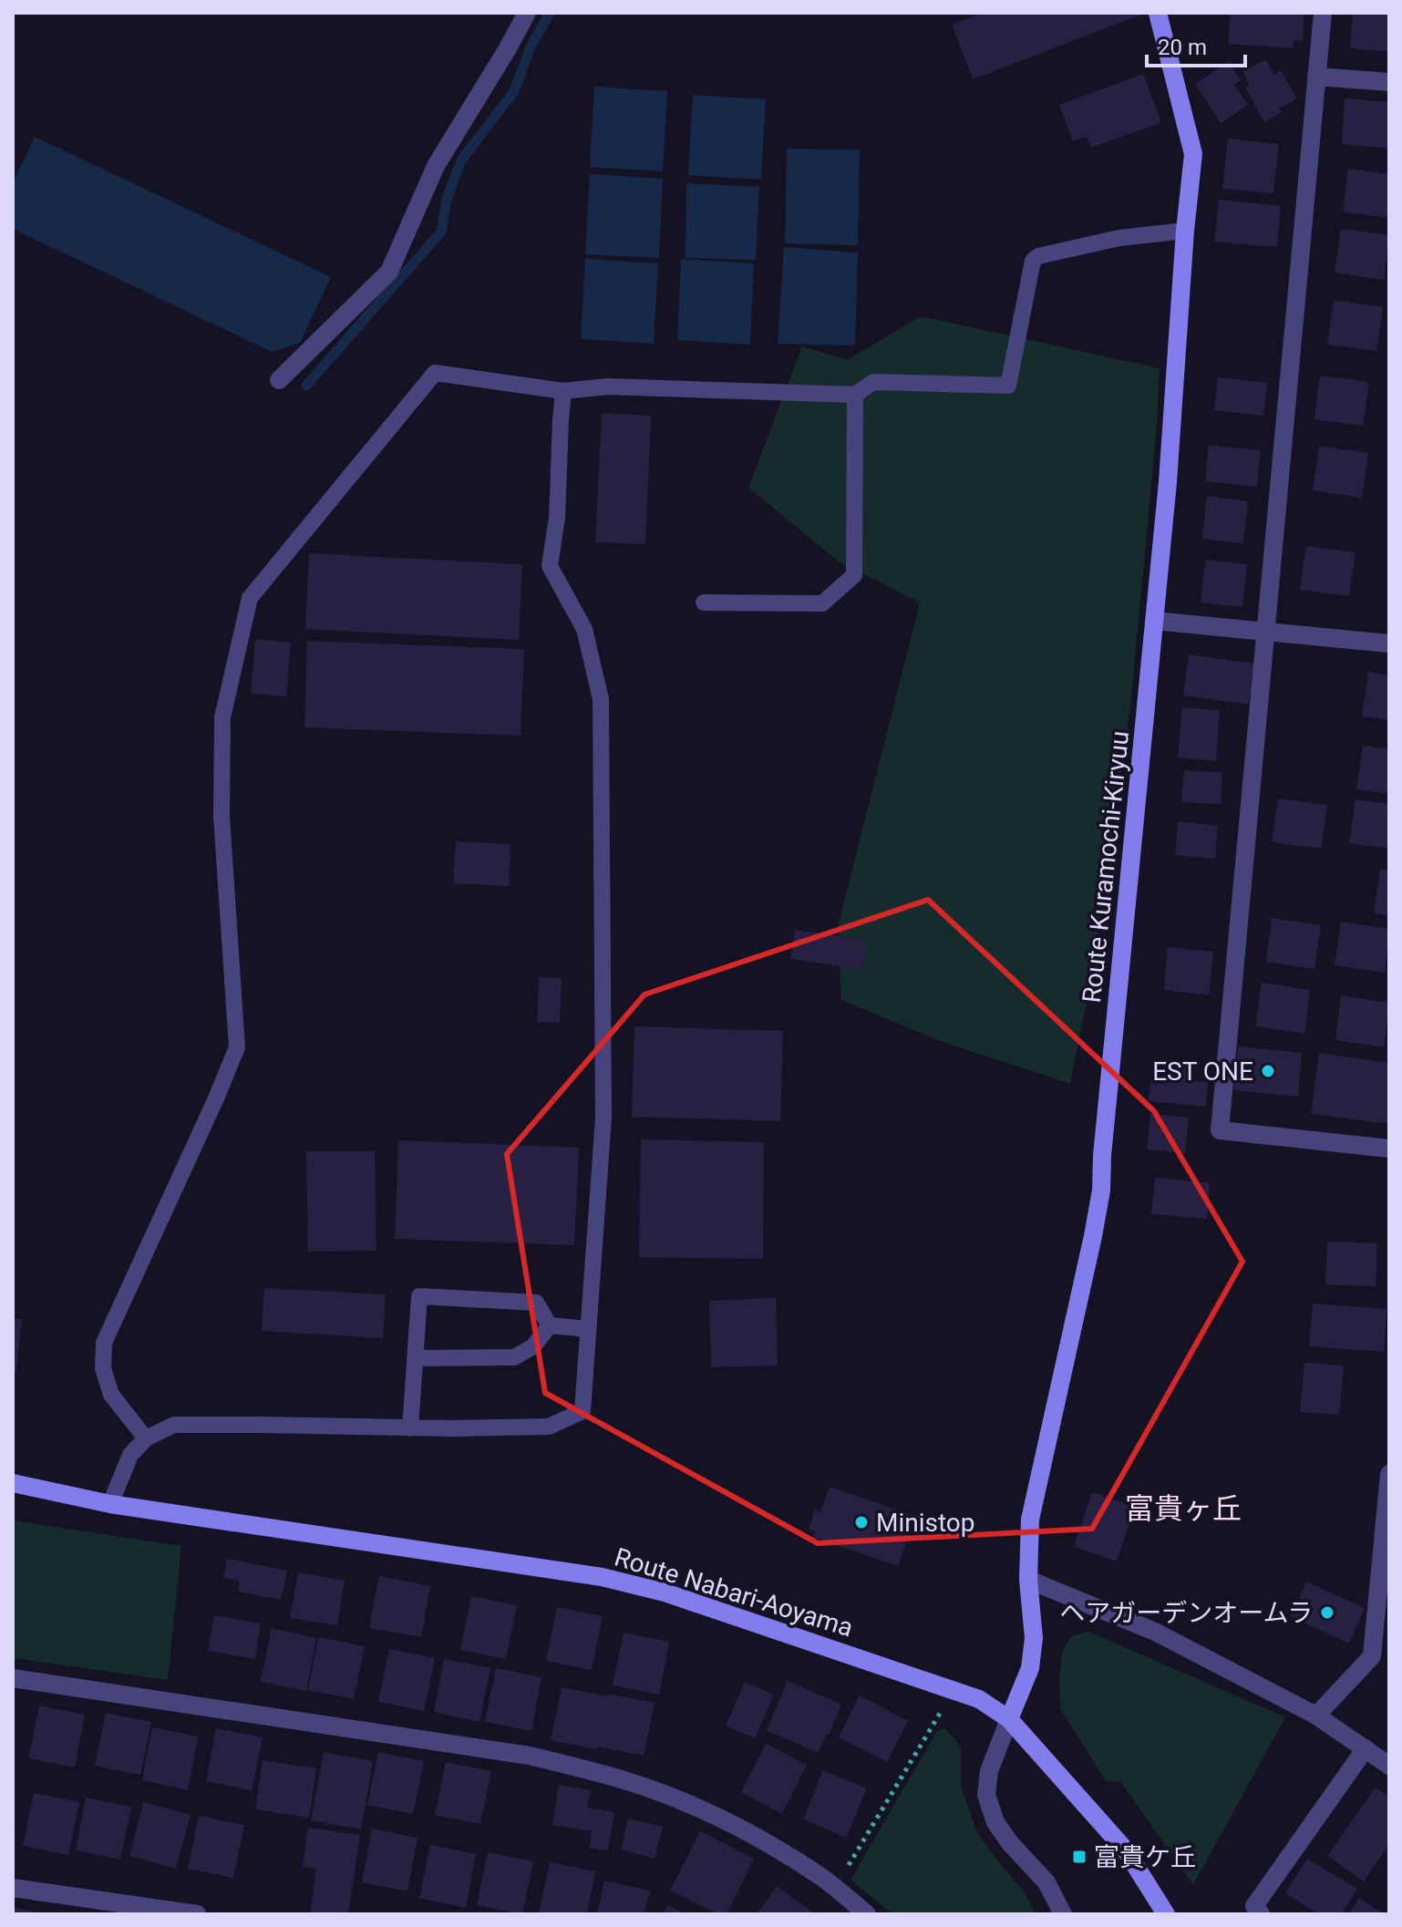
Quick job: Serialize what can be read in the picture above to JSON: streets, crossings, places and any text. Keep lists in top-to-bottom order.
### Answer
{
  "streets": {
    "main road": ["Route Kuramochi-Kiryuu", "Route Nabari-Aoyama"]
  },
  "crossings": [
    ["Route Kuramochi-Kiryuu", "Route Nabari-Aoyama"]
  ],
  "districts": ["富貴ヶ丘"],
  "places": {
    "other": ["EST ONE", "Ministop", "ヘアガーデンオームラ"],
    "transit": ["富貴ケ丘"]
  },
  "scale_bar": "20 m"
}
